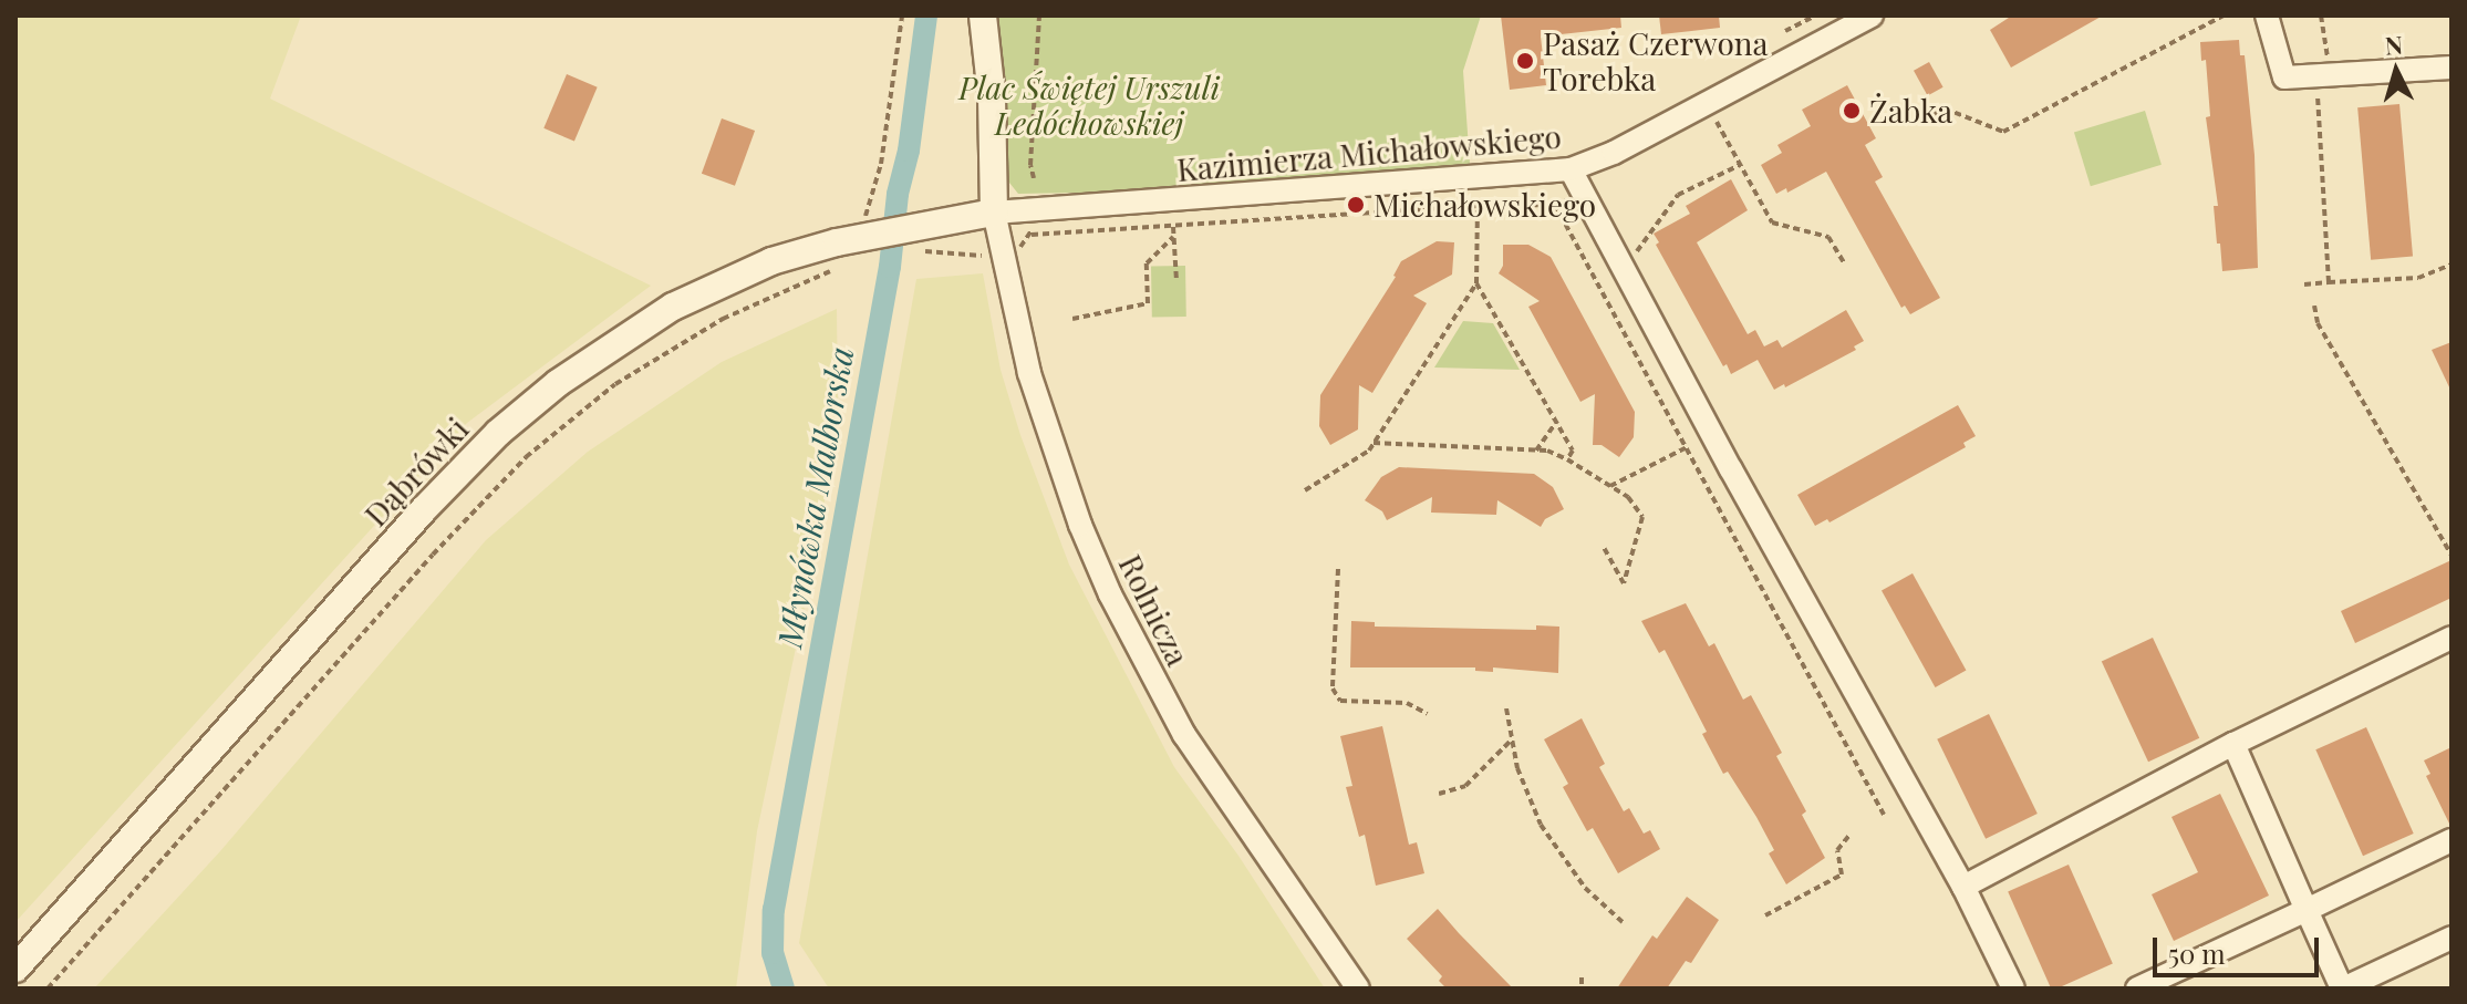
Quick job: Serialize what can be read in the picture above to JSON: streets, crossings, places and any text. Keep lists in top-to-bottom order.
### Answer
{
  "streets": {
    "street": ["Kazimierza Michałowskiego", "Dąbrówki", "Rolnicza"]
  },
  "crossings": [
    ["Kazimierza Michałowskiego", "Dąbrówki"],
    ["Kazimierza Michałowskiego", "Rolnicza"],
    ["Dąbrówki", "Rolnicza"]
  ],
  "water": ["Młynówka Malborska"],
  "parks": ["Plac Świętej Urszuli Ledóchowskiej"],
  "places": ["Pasaż Czerwona Torebka", "Żabka", "Michałowskiego"],
  "scale_bar": "50 m",
  "north": "top"
}
